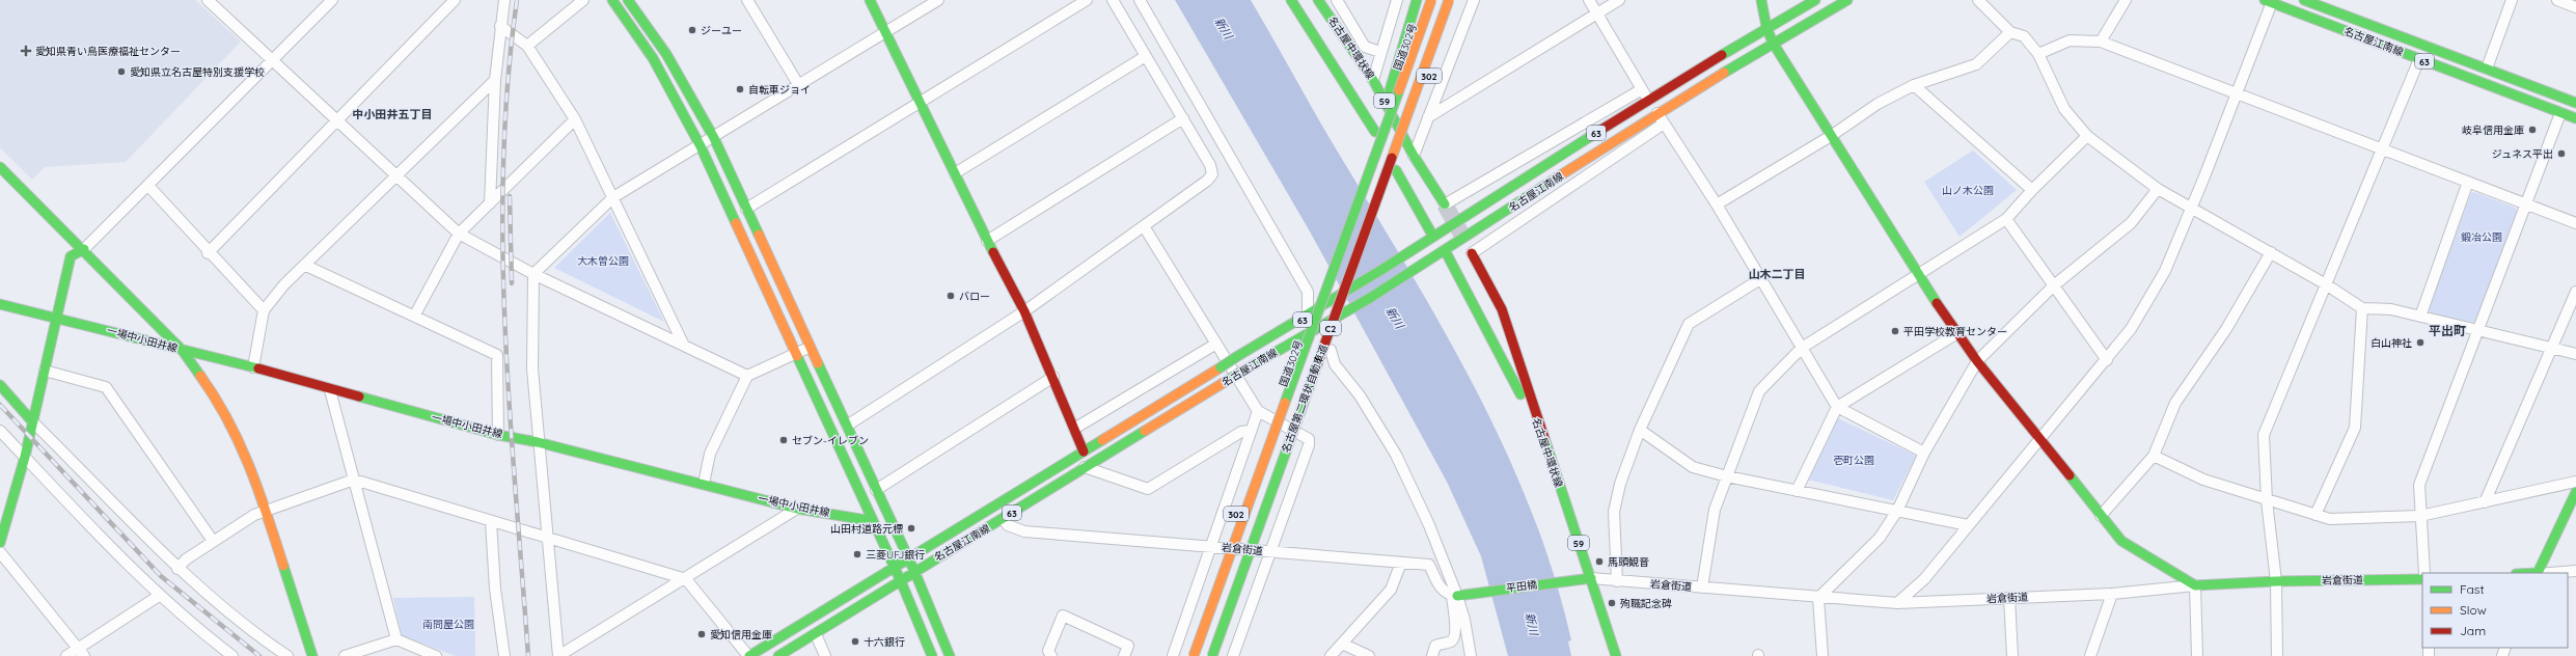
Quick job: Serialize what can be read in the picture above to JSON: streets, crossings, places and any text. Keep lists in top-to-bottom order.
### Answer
{
  "streets": {
    "main road": [
      "名古屋江南線",
      "国道302号",
      "名古屋中環状線",
      "63",
      "302",
      "59",
      "C2",
      "一場中小田井線",
      "名古屋第二環状自動車道",
      "岩倉街道",
      "平田橋"
    ]
  },
  "crossings": [
    ["名古屋江南線", "国道302号"],
    ["名古屋江南線", "302"],
    ["名古屋江南線", "岩倉街道"],
    ["名古屋中環状線", "岩倉街道"],
    ["名古屋中環状線", "平田橋"],
    ["302", "名古屋第二環状自動車道"],
    ["岩倉街道", "平田橋"]
  ],
  "districts": ["中小田井五丁目", "山木二丁目", "平出町"],
  "water": ["新川"],
  "parks": [
    "山ノ木公園",
    "鍛冶公園",
    "大木曽公園",
    "壱町公園",
    "南問屋公園"
  ],
  "places": {
    "other": [
      "ジーユー",
      "愛知県立名古屋特別支援学校",
      "自転車ジョイ",
      "岐阜信用金庫",
      "ジュネス平出",
      "バロー",
      "平田学校教育センター",
      "白山神社",
      "セブン-イレブン",
      "山田村道路元標",
      "三菱UFJ銀行",
      "馬頭観音",
      "殉職記念碑",
      "愛知信用金庫",
      "十六銀行"
    ],
    "health": ["愛知県青い鳥医療福祉センター"]
  },
  "legend": ["Fast", "Slow", "Jam"]
}
